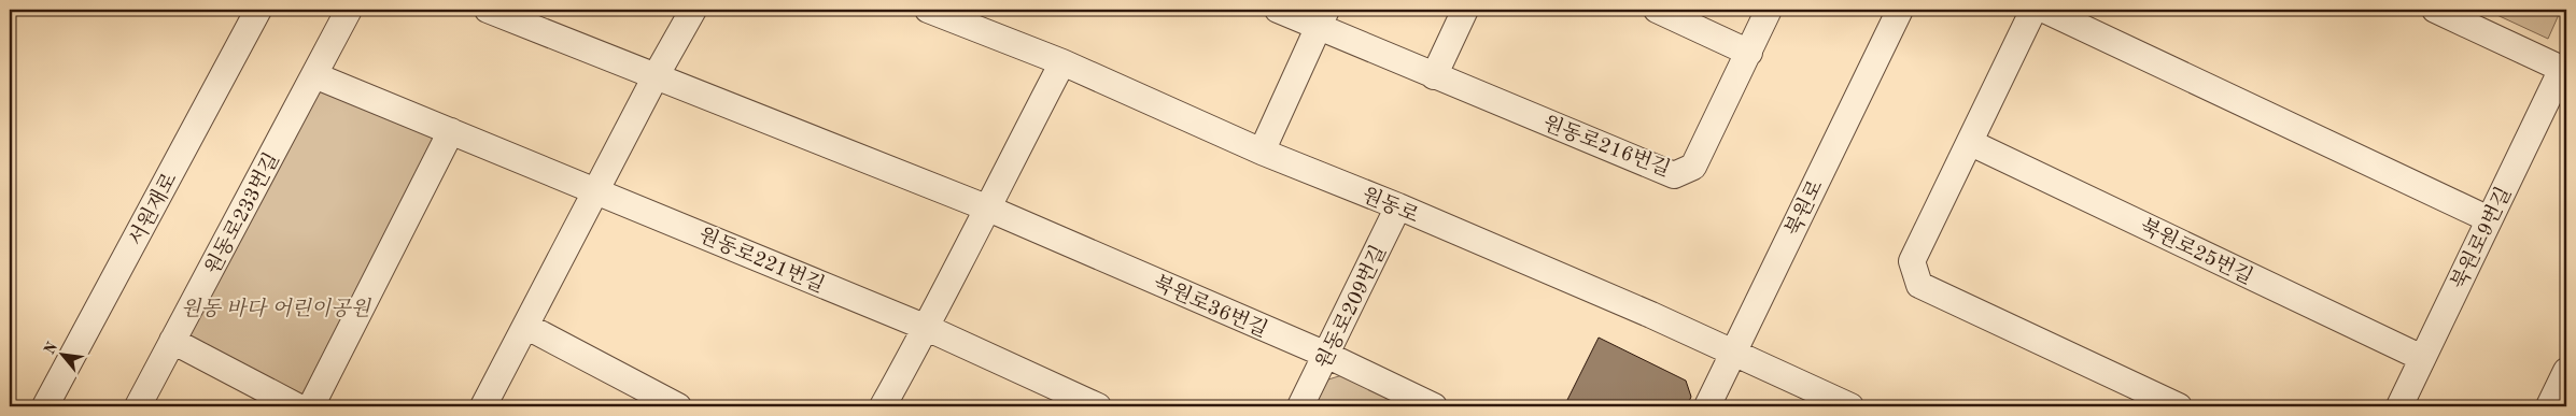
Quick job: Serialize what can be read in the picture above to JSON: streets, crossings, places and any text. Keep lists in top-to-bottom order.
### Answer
{
  "streets": {
    "street": [
      "원동로216번길",
      "원동로",
      "북원로",
      "서원재로",
      "원동로233번길",
      "북원로9번길",
      "북원로25번길",
      "원동로221번길",
      "북원로36번길",
      "원동로209번길"
    ]
  },
  "crossings": [
    ["원동로", "북원로"],
    ["원동로", "원동로209번길"],
    ["북원로9번길", "북원로25번길"],
    ["북원로36번길", "원동로209번길"]
  ],
  "parks": ["원동 바다 어린이공원"],
  "north": "top left"
}
